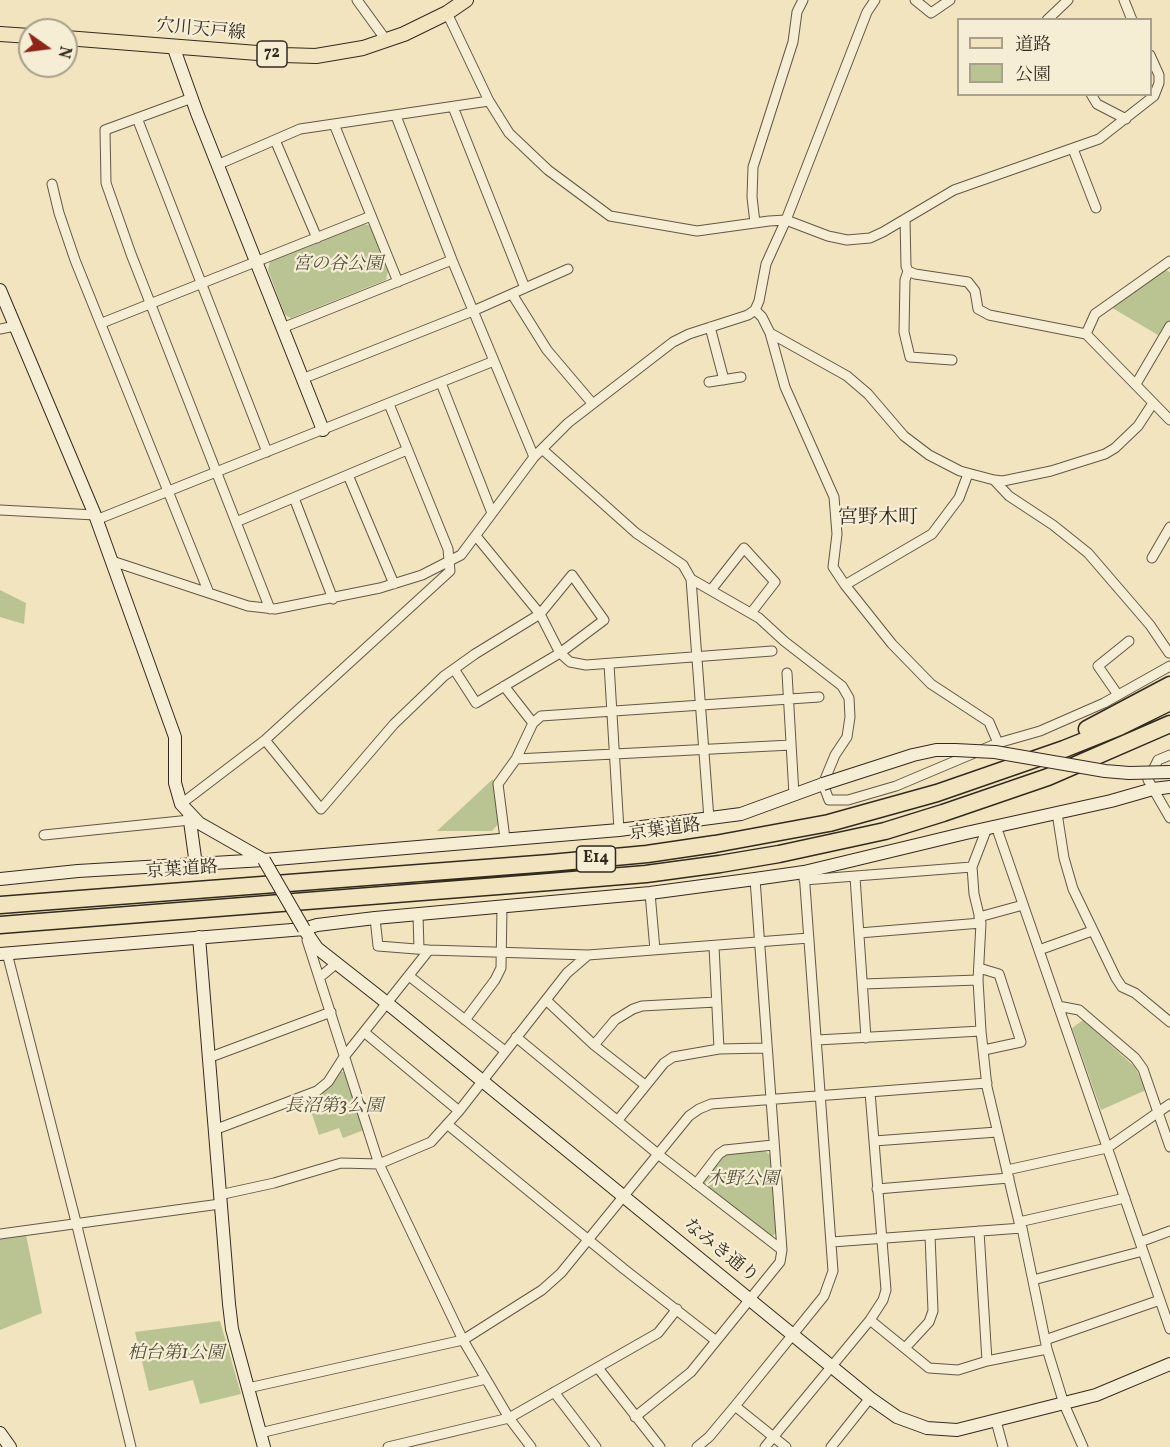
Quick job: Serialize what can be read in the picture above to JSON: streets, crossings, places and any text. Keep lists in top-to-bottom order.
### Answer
{
  "streets": {
    "highway": ["京葉道路", "E14"],
    "main road": ["穴川天戸線", "72"],
    "street": ["なみき通り"]
  },
  "districts": ["宮野木町"],
  "parks": [
    "宮の谷公園",
    "長沼第3公園",
    "木野公園",
    "柏台第1公園"
  ],
  "legend": ["道路", "公園"],
  "north": "right"
}
